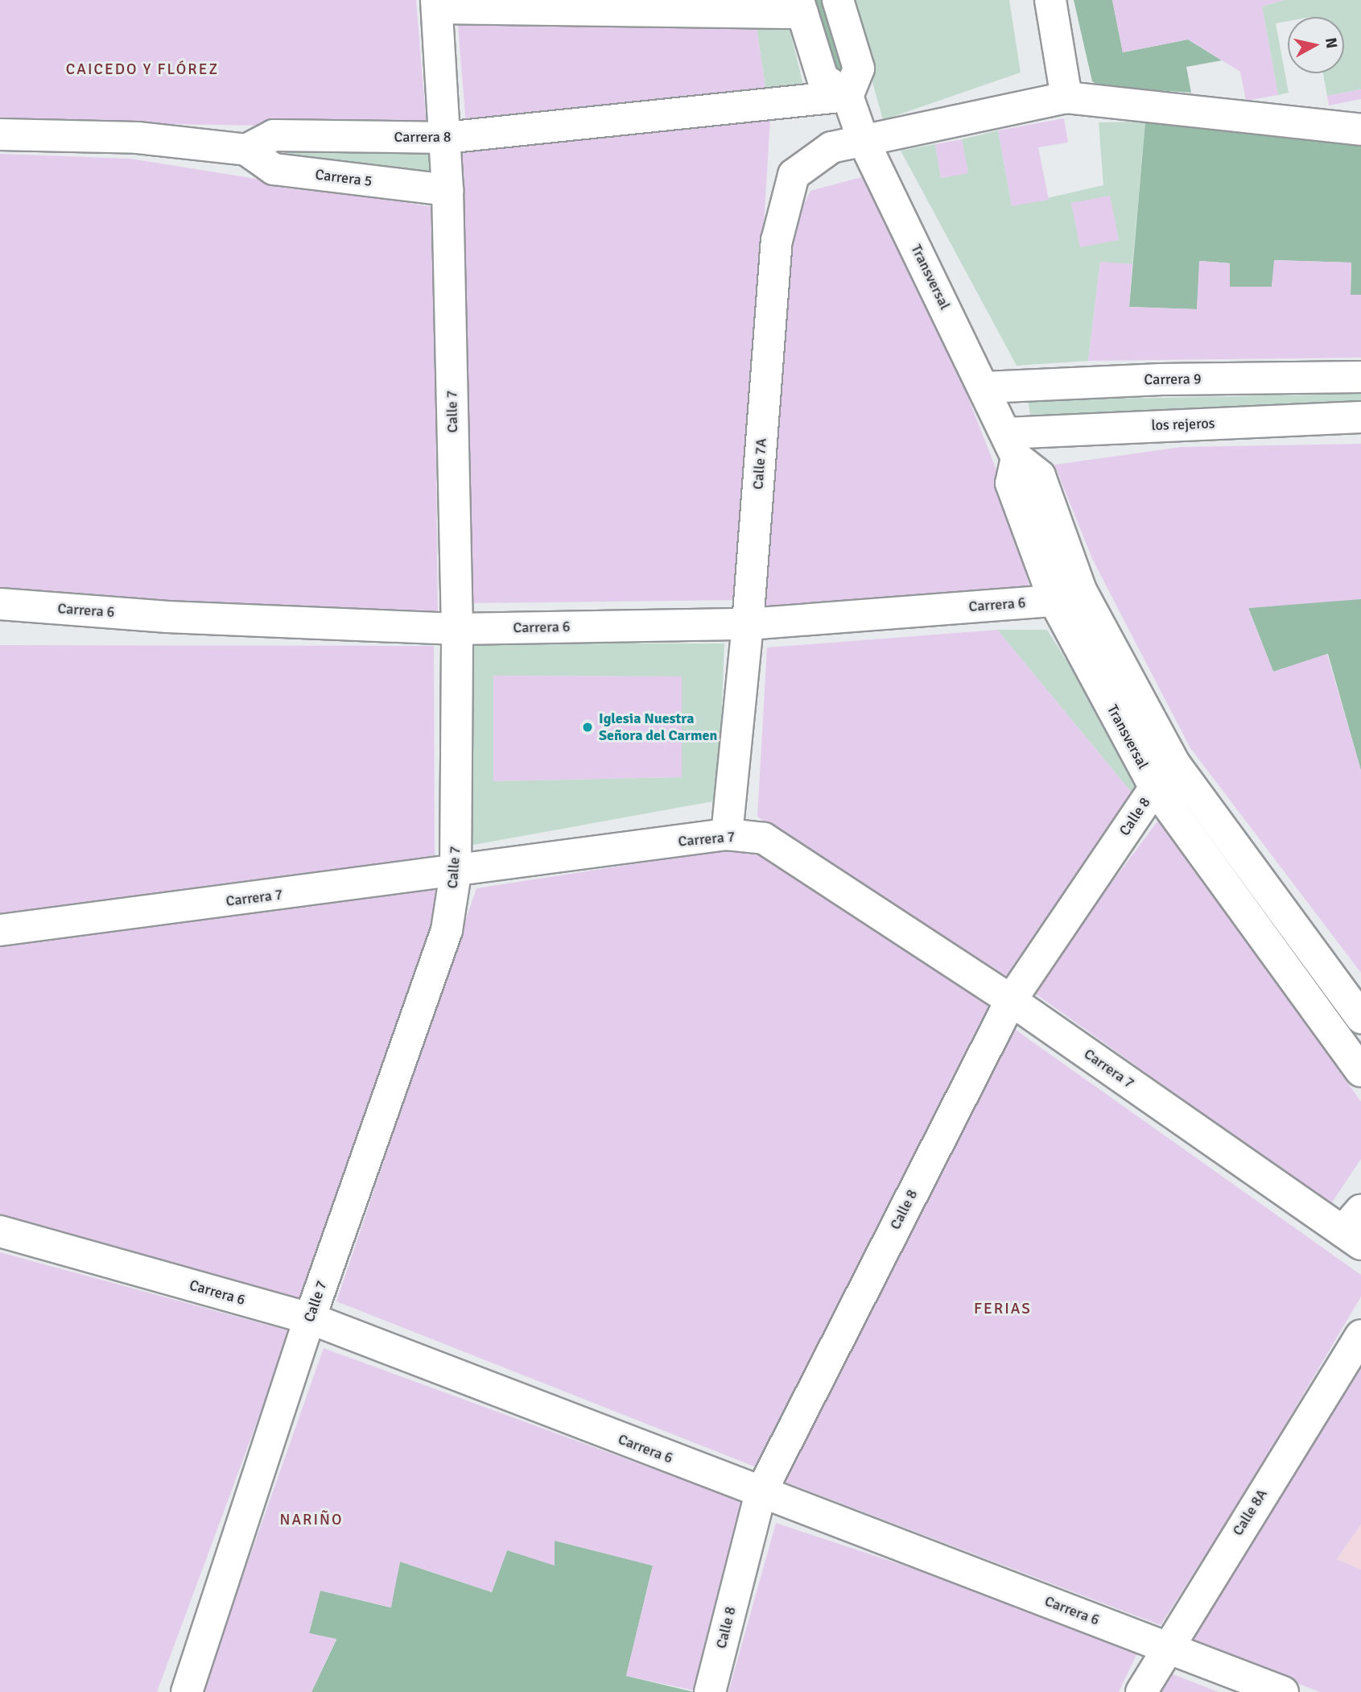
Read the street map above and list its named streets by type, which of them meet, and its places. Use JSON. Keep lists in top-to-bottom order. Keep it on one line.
{"streets":{"street":["Carrera 8","Carrera 5","Transversal","Carrera 9","Calle 7","los rejeros","Calle 7A","Carrera 6","Calle 8","Carrera 7","Calle 8A"]},"crossings":[["Carrera 8","Carrera 5"],["Carrera 8","Transversal"],["Carrera 8","Calle 7"],["Carrera 5","Calle 7"],["Transversal","Carrera 9"],["Transversal","los rejeros"],["Transversal","Calle 7A"],["Transversal","Carrera 6"],["Transversal","Calle 8"],["Calle 7","Carrera 6"],["Calle 7","Carrera 7"],["Calle 7A","Carrera 6"],["Calle 7A","Carrera 7"],["Carrera 6","Calle 8"],["Carrera 6","Calle 8A"],["Calle 8","Carrera 7"]],"districts":["CAICEDO Y FLÓREZ","FERIAS","NARIÑO"],"places":["Iglesia Nuestra Señora del Carmen"],"north":"right"}
